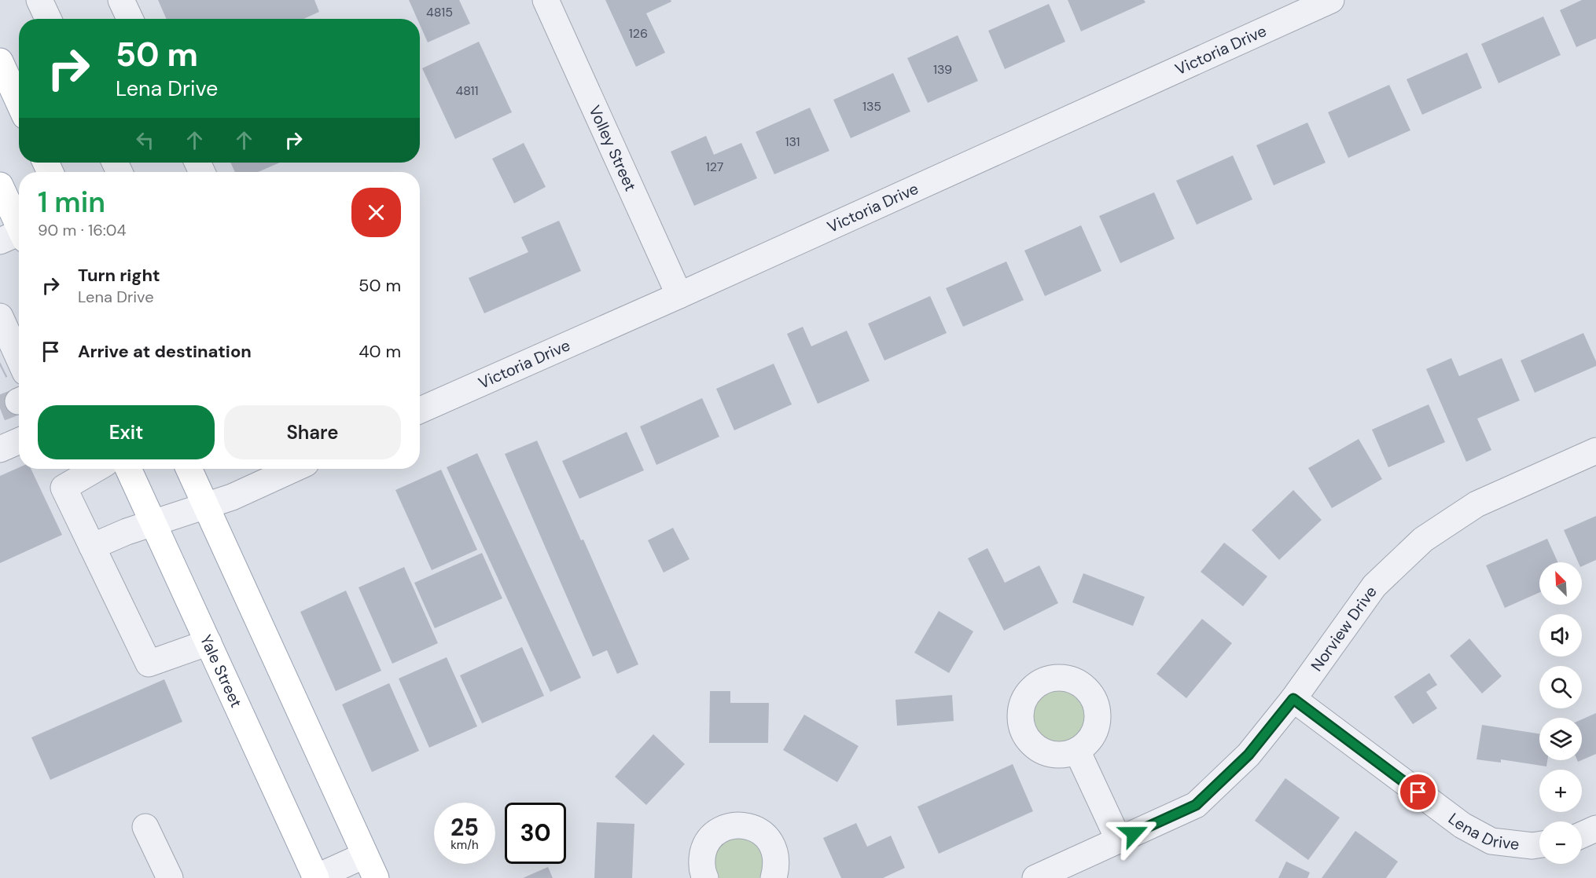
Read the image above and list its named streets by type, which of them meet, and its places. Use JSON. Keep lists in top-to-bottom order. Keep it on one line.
{"streets":{"main road":["Yale Street"],"street":["Victoria Drive","Volley Street","Norview Drive","Lena Drive"]},"crossings":[["Victoria Drive","Volley Street"],["Norview Drive","Lena Drive"]],"house_numbers":["4815","126","139","4811","135","131","127"],"north":"top left","page":{"turn":["50 m","Lena Drive"],"heading":["1 min","90 m · 16:04"],"list":[{"name":"Turn right","note":"Lena Drive","value":"50 m"},{"name":"Arrive at destination","value":"40 m"}],"buttons":["Exit","Share"],"map_buttons":["+","−"],"speed":"25 km/h","limit":"30"}}
